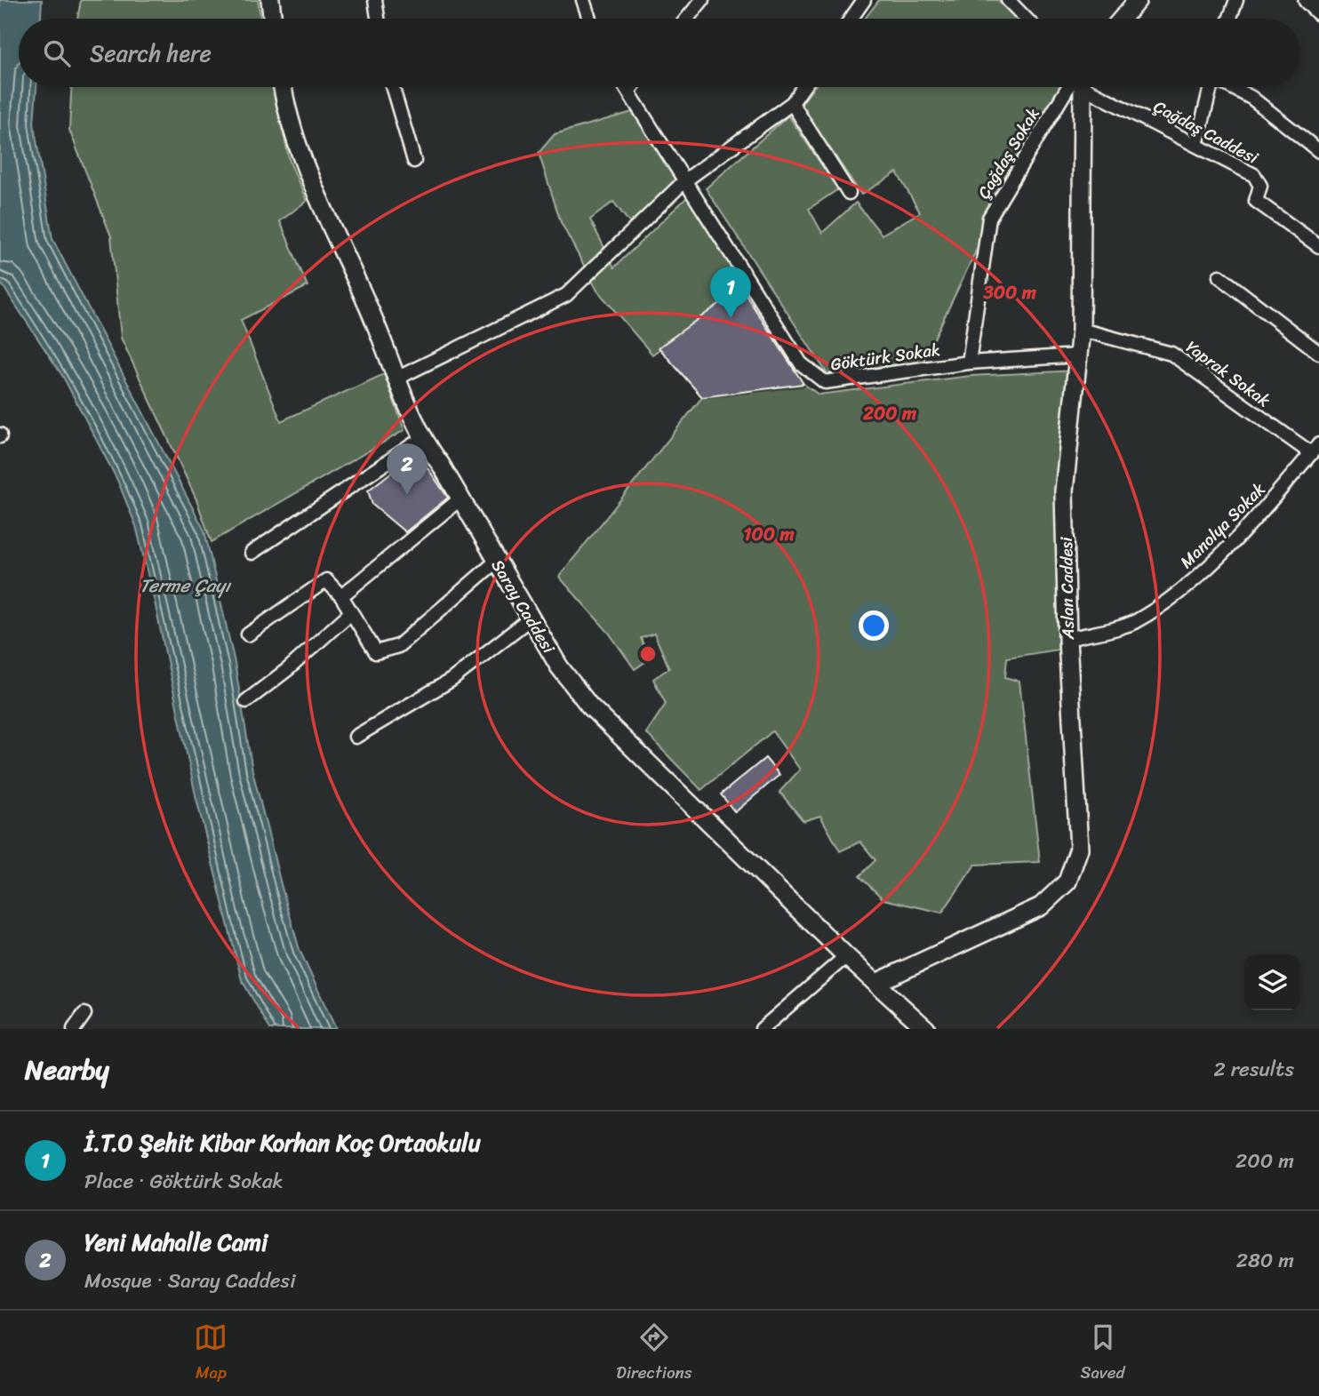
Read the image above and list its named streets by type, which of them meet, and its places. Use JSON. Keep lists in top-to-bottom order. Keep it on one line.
{"streets":{"main road":["Aslan Caddesi","Saray Caddesi"],"street":["Çağdaş Caddesi","Çağdaş Sokak","Göktürk Sokak","Yaprak Sokak","Manolya Sokak"]},"crossings":[["Çağdaş Sokak","Göktürk Sokak"],["Göktürk Sokak","Aslan Caddesi"],["Yaprak Sokak","Manolya Sokak"],["Yaprak Sokak","Aslan Caddesi"],["Manolya Sokak","Aslan Caddesi"],["Aslan Caddesi","Saray Caddesi"]],"water":["Terme Çayı"],"page":{"search":"Search here","pins":["1","2"],"heading":["Nearby","2 results"],"list":[{"mark":"1","name":"İ.T.O Şehit Kibar Korhan Koç Ortaokulu","note":"Place · Göktürk Sokak","value":"200 m"},{"mark":"2","name":"Yeni Mahalle Cami","note":"Mosque · Saray Caddesi","value":"280 m"}],"nav":["Map","Directions","Saved"]},"rings":["300 m","200 m","100 m"]}
